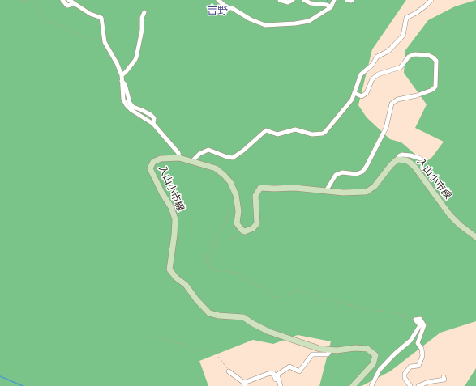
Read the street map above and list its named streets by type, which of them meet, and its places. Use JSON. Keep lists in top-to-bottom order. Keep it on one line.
{"streets":{"main road":["入山小市線"]},"districts":["吉野"]}
